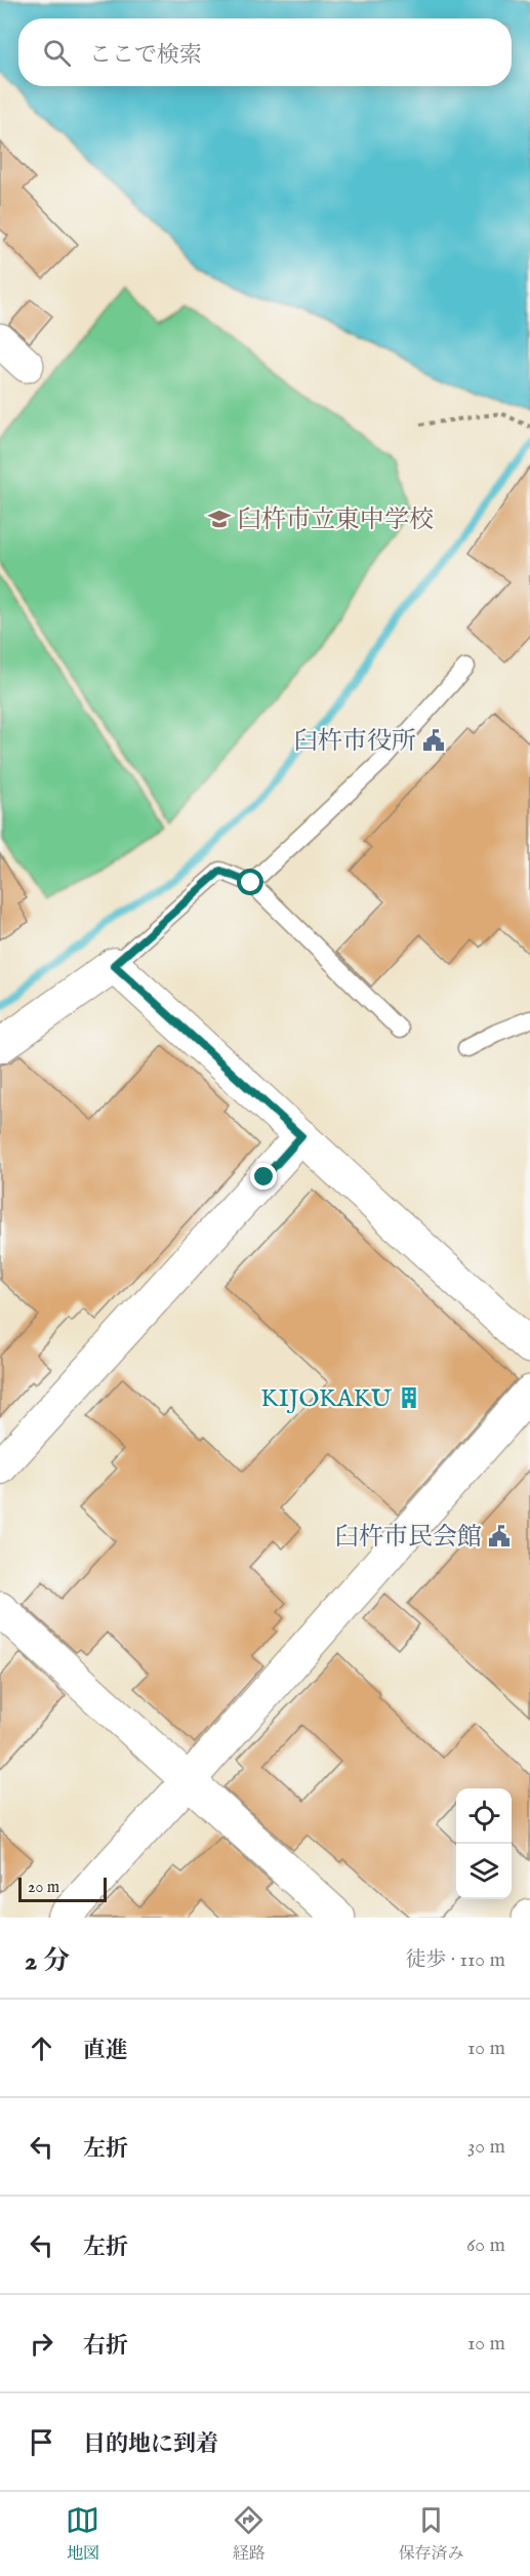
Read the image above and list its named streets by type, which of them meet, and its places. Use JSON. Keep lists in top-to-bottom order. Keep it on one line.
{"places":{"school or university":["臼杵市立東中学校"],"public building":["臼杵市役所","臼杵市民会館"],"building":["KIJOKAKU"]},"scale_bar":"20 m","page":{"search":"ここで検索","scale":"20 m","heading":["2 分","徒歩 · 110 m"],"list":[["直進","10 m"],["左折","30 m"],["左折","60 m"],["右折","10 m"],"目的地に到着"],"nav":["地図","経路","保存済み"]}}
